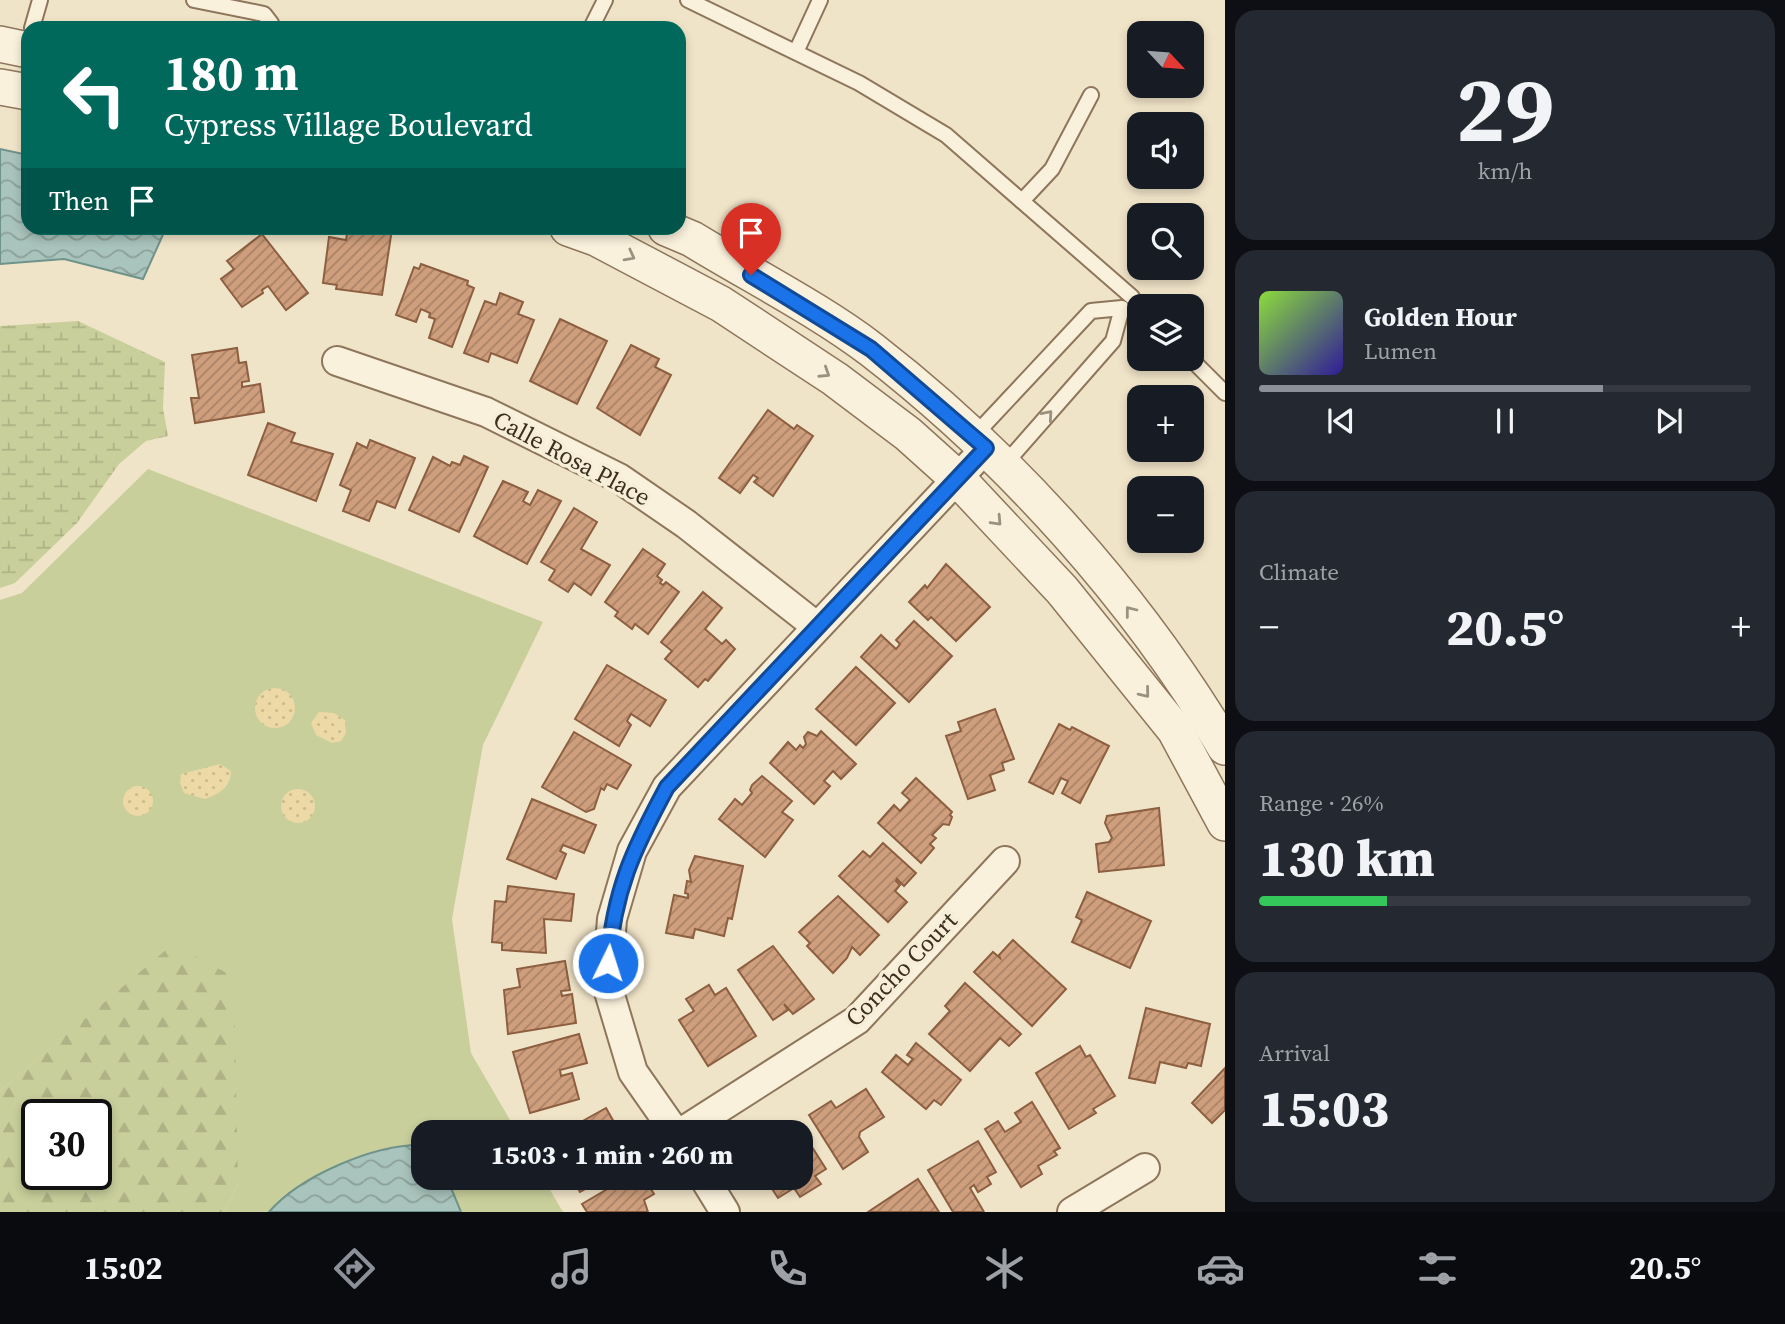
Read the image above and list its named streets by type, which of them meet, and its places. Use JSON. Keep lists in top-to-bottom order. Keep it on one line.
{"streets":{"street":["Calle Rosa Place","Concho Court"]},"north":"bottom right","page":{"tile":[["29","km/h"],"Climate",["Range · 26%","130 km"],["Arrival","15:03"]],"map_buttons":["+","−"],"turn":["180 m","Cypress Village Boulevard"],"then":"Then","song":["Golden Hour","Lumen"],"heat":["−","20.5°","+"],"limit":"30","trip":"15:03 · 1 min · 260 m","tabs":["15:02","20.5°"]}}
